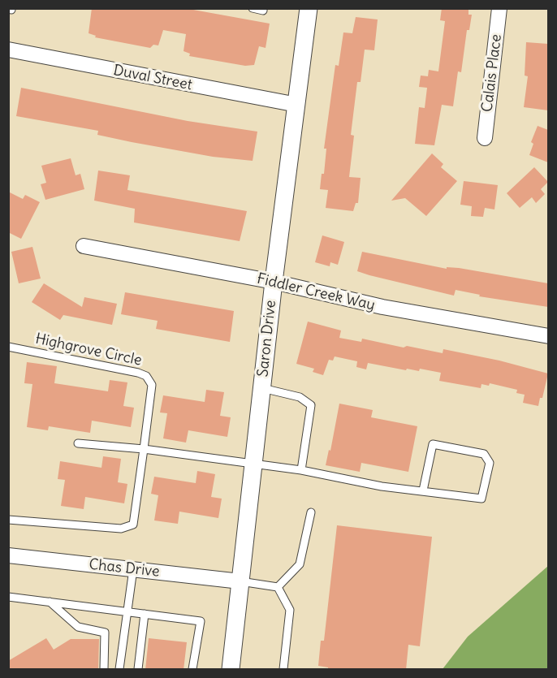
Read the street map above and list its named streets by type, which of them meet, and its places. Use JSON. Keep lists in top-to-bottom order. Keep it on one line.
{"streets":{"street":["Calais Place","Duval Street","Fiddler Creek Way","Saron Drive","Chas Drive"],"lane":["Highgrove Circle"]},"crossings":[["Duval Street","Saron Drive"],["Fiddler Creek Way","Saron Drive"],["Saron Drive","Chas Drive"]]}
